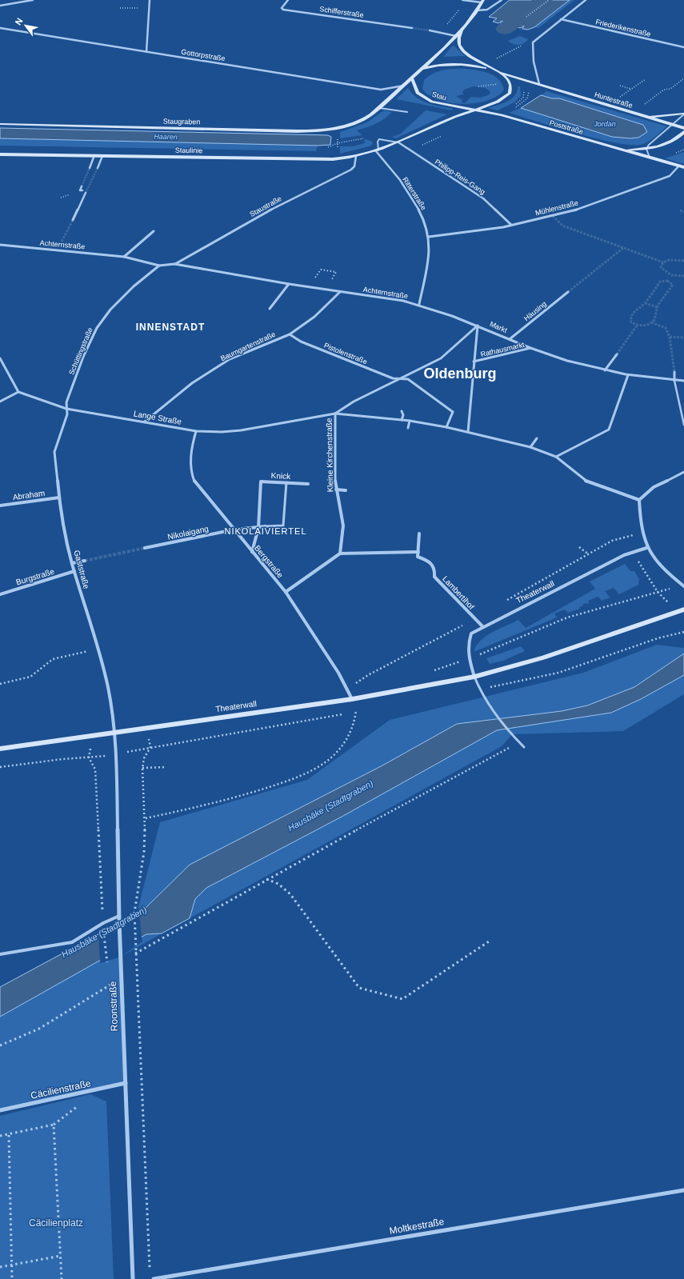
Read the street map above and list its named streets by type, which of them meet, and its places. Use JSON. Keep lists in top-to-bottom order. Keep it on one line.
{"streets":{"street":["Schifferstraße","Friederikenstraße","Gottorpstraße","Stau","Huntestraße","Staugraben","Poststraße","Staulinie","Philipp-Reis-Gang","Ritterstraße","Staustraße","Mühlenstraße","Achternstraße","Häusing","Markt","Baumgartenstraße","Rathausmarkt","Schüttingstraße","Pistolenstraße","Lange Straße","Kleine Kirchenstraße","Knick","Abraham","Nikolaigang","Bergstraße","Gaststraße","Burgstraße","Theaterwall","Lambertihof","Roonstraße","Cäcilienstraße","Moltkestraße"]},"crossings":[["Stau","Poststraße"],["Poststraße","Mühlenstraße"],["Staulinie","Ritterstraße"],["Staulinie","Staustraße"],["Philipp-Reis-Gang","Mühlenstraße"],["Ritterstraße","Mühlenstraße"],["Ritterstraße","Achternstraße"],["Staustraße","Achternstraße"],["Achternstraße","Markt"],["Achternstraße","Baumgartenstraße"],["Achternstraße","Rathausmarkt"],["Achternstraße","Schüttingstraße"],["Häusing","Markt"],["Markt","Rathausmarkt"],["Markt","Pistolenstraße"],["Markt","Lange Straße"],["Markt","Kleine Kirchenstraße"],["Baumgartenstraße","Pistolenstraße"],["Baumgartenstraße","Lange Straße"],["Schüttingstraße","Lange Straße"],["Schüttingstraße","Gaststraße"],["Lange Straße","Kleine Kirchenstraße"],["Lange Straße","Bergstraße"],["Lange Straße","Gaststraße"],["Knick","Bergstraße"],["Abraham","Gaststraße"],["Nikolaigang","Bergstraße"],["Bergstraße","Theaterwall"],["Gaststraße","Burgstraße"],["Gaststraße","Theaterwall"],["Gaststraße","Roonstraße"],["Theaterwall","Lambertihof"],["Theaterwall","Roonstraße"],["Roonstraße","Cäcilienstraße"]],"districts":["INNENSTADT","Oldenburg","NIKOLAIVIERTEL"],"water":["Jordan","Haaren","Hausbäke (Stadtgraben)"],"parks":["Cäcilienplatz"],"north":"top left"}
